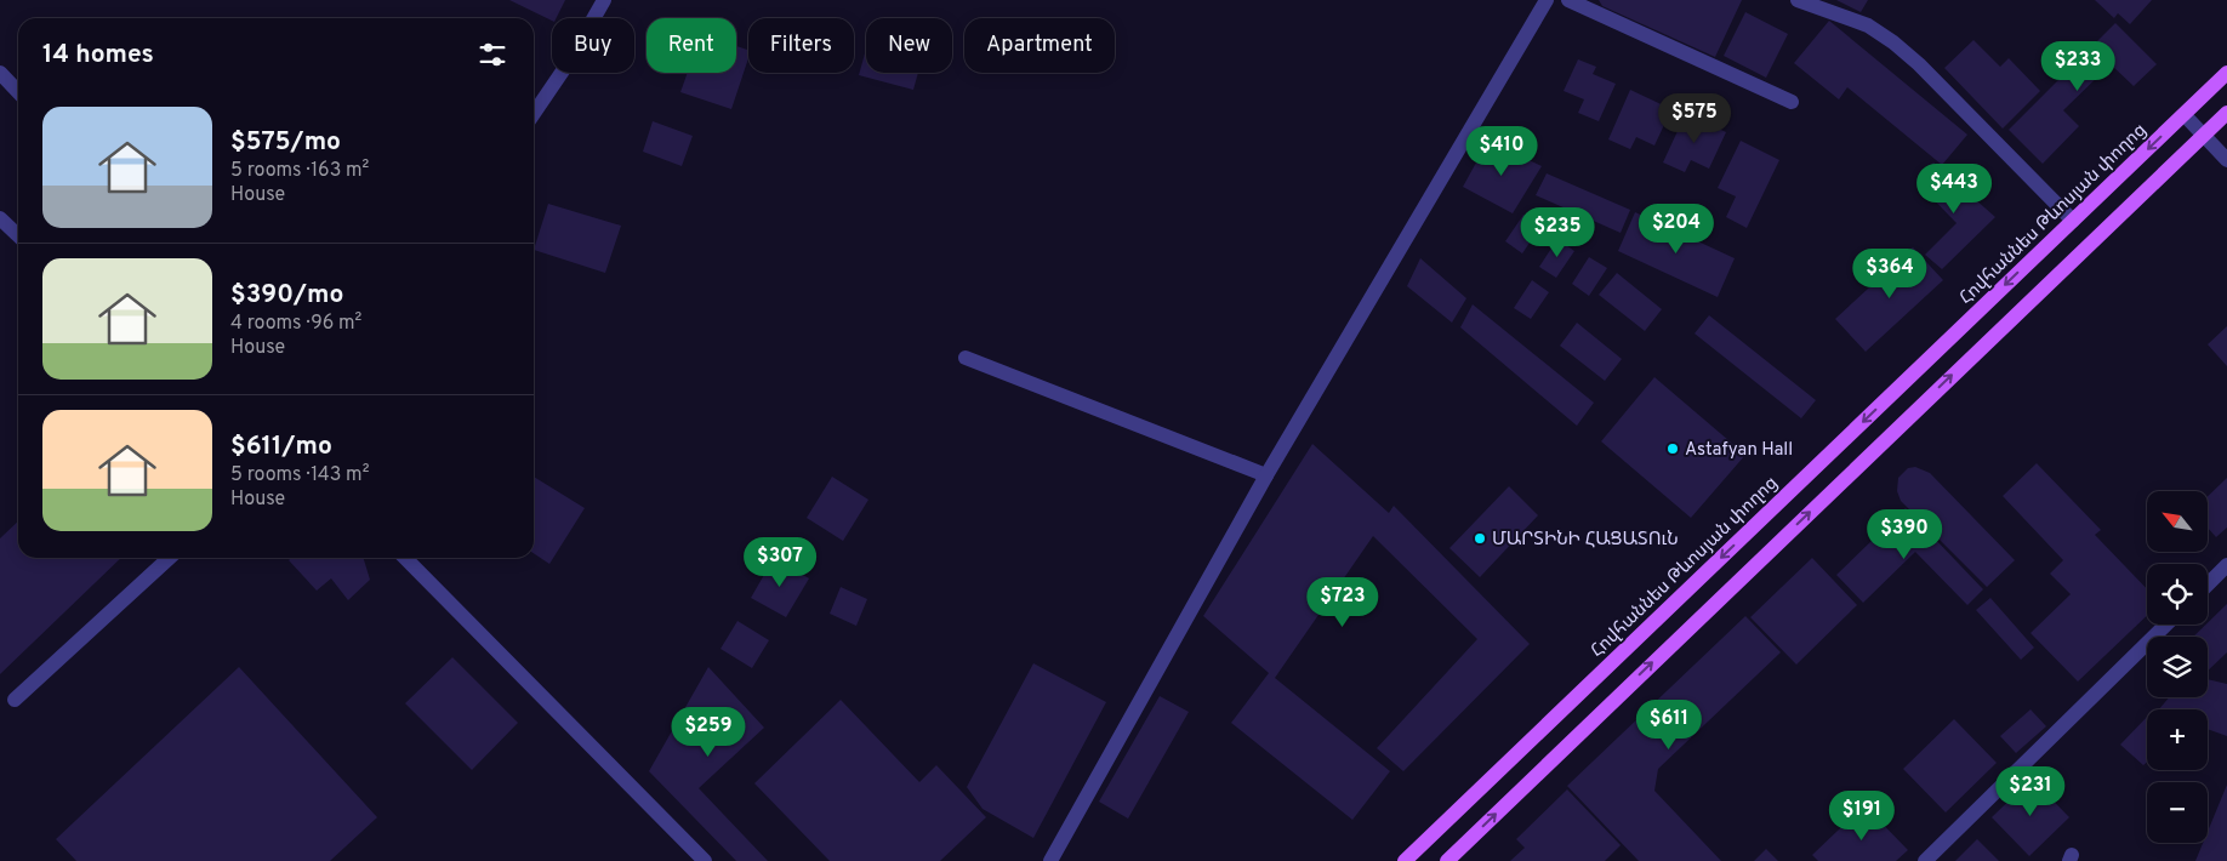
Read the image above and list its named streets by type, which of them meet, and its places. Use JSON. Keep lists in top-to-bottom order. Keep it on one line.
{"streets":{"main road":["Հովհաննես Թևոսյան փողոց"]},"places":["Astafyan Hall","ՄԱՐՏԻՆԻ ՀԱՑԱՏՈւՆ"],"north":"top left","page":{"chip":["Buy","Rent","Filters","New","Apartment"],"heading":"14 homes","price":["$233","$575","$410","$443","$204","$235","$364","$390","$307","$723","$611","$259","$231","$191"],"list":[{"name":"$575/mo","note":"5 rooms · 163 m² · House"},{"name":"$390/mo","note":"4 rooms · 96 m² · House"},{"name":"$611/mo","note":"5 rooms · 143 m² · House"}],"map_buttons":["+","−"]}}
